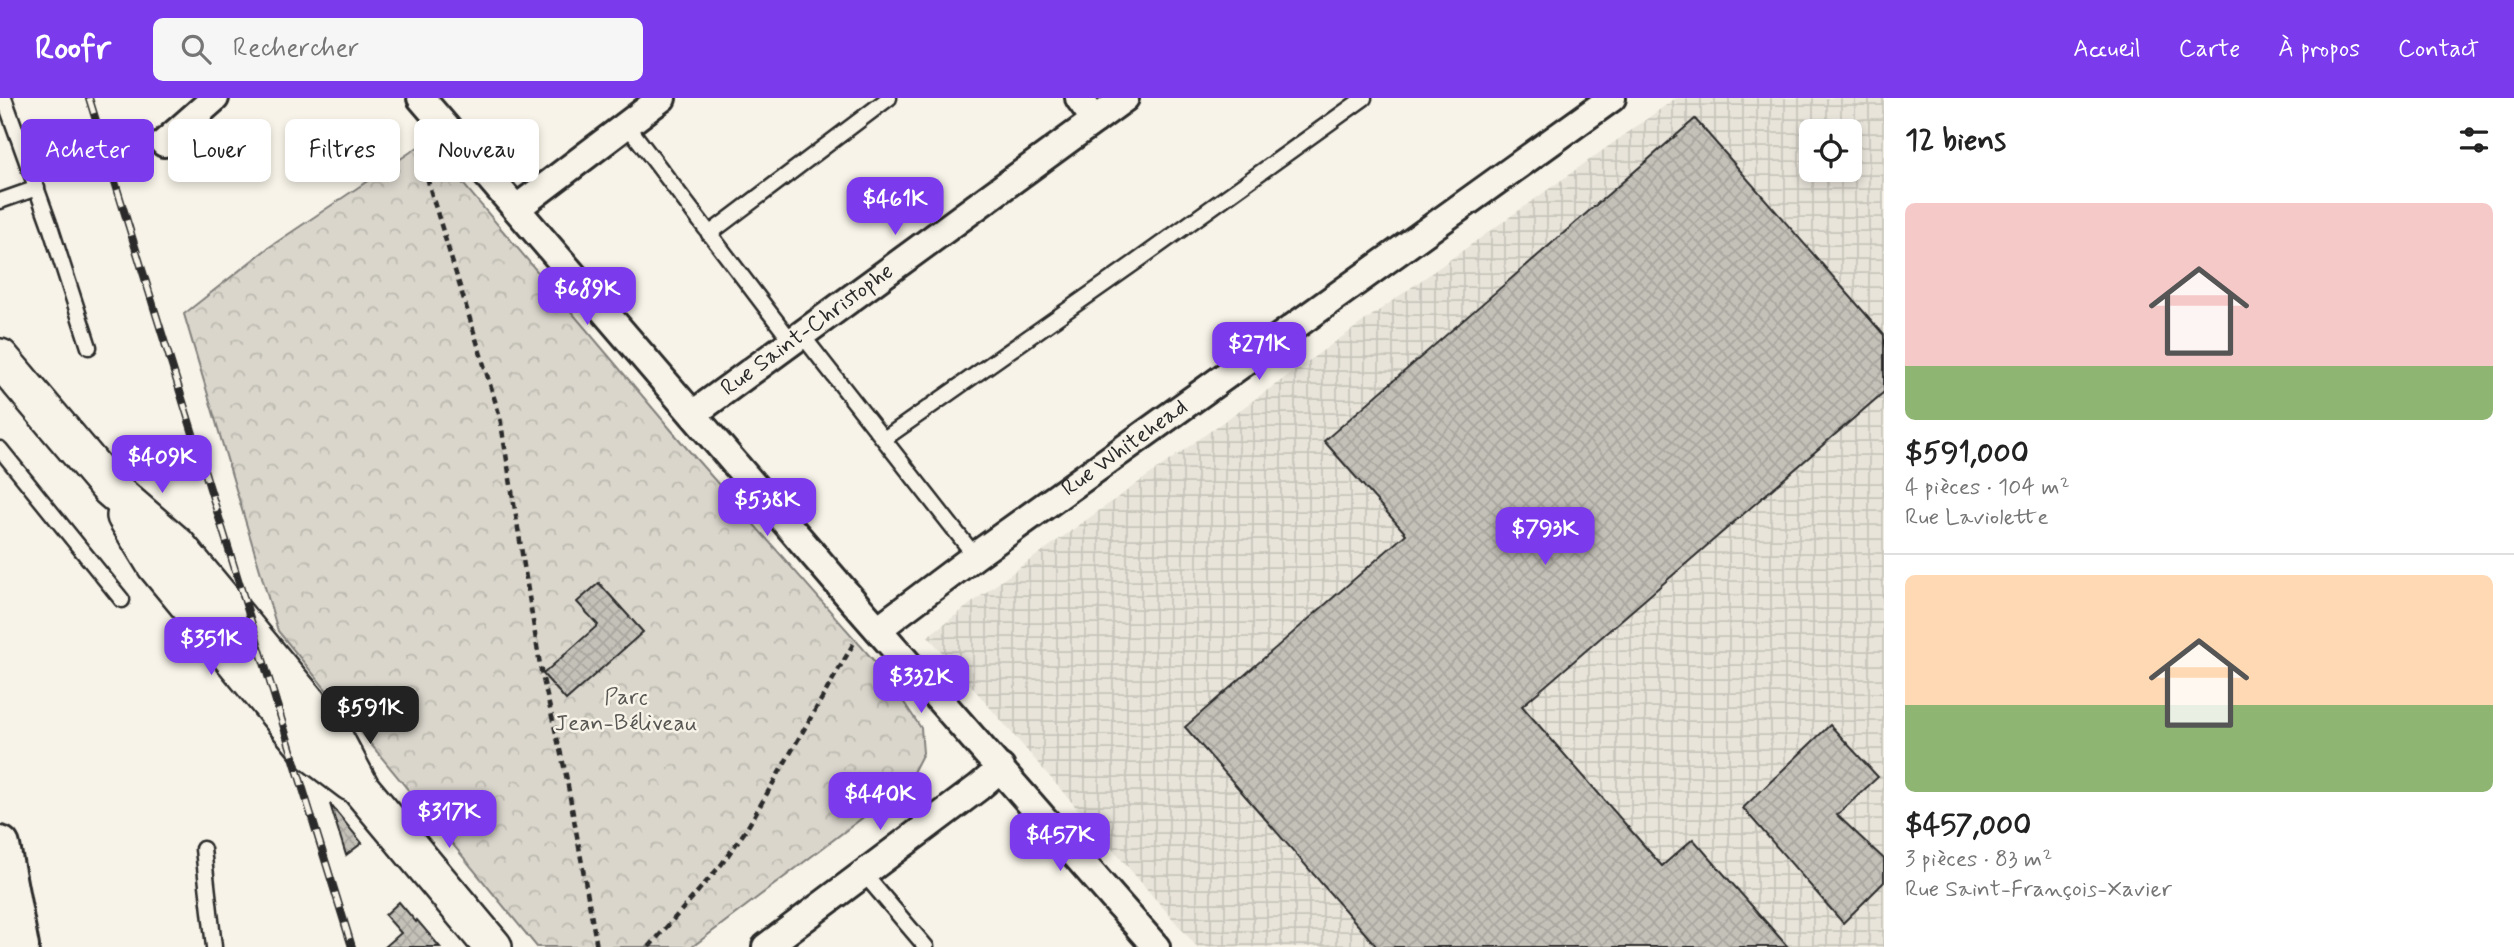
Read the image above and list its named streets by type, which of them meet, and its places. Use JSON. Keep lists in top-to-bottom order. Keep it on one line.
{"streets":{"street":["Rue Saint-Christophe","Rue Whitehead"]},"parks":["Parc Jean-Béliveau"],"page":{"header":"Roofr","search":"Rechercher","nav":["Accueil","Carte","À propos","Contact"],"heading":"12 biens","chip":["Acheter","Louer","Filtres","Nouveau"],"price":["$461K","$689K","$271K","$409K","$538K","$793K","$351K","$332K","$591K","$440K","$317K","$457K"],"list":[{"name":"$591,000","note":"4 pièces · 104 m² · Rue Laviolette"},{"name":"$457,000","note":"3 pièces · 83 m² · Rue Saint-François-Xavier"}]}}
